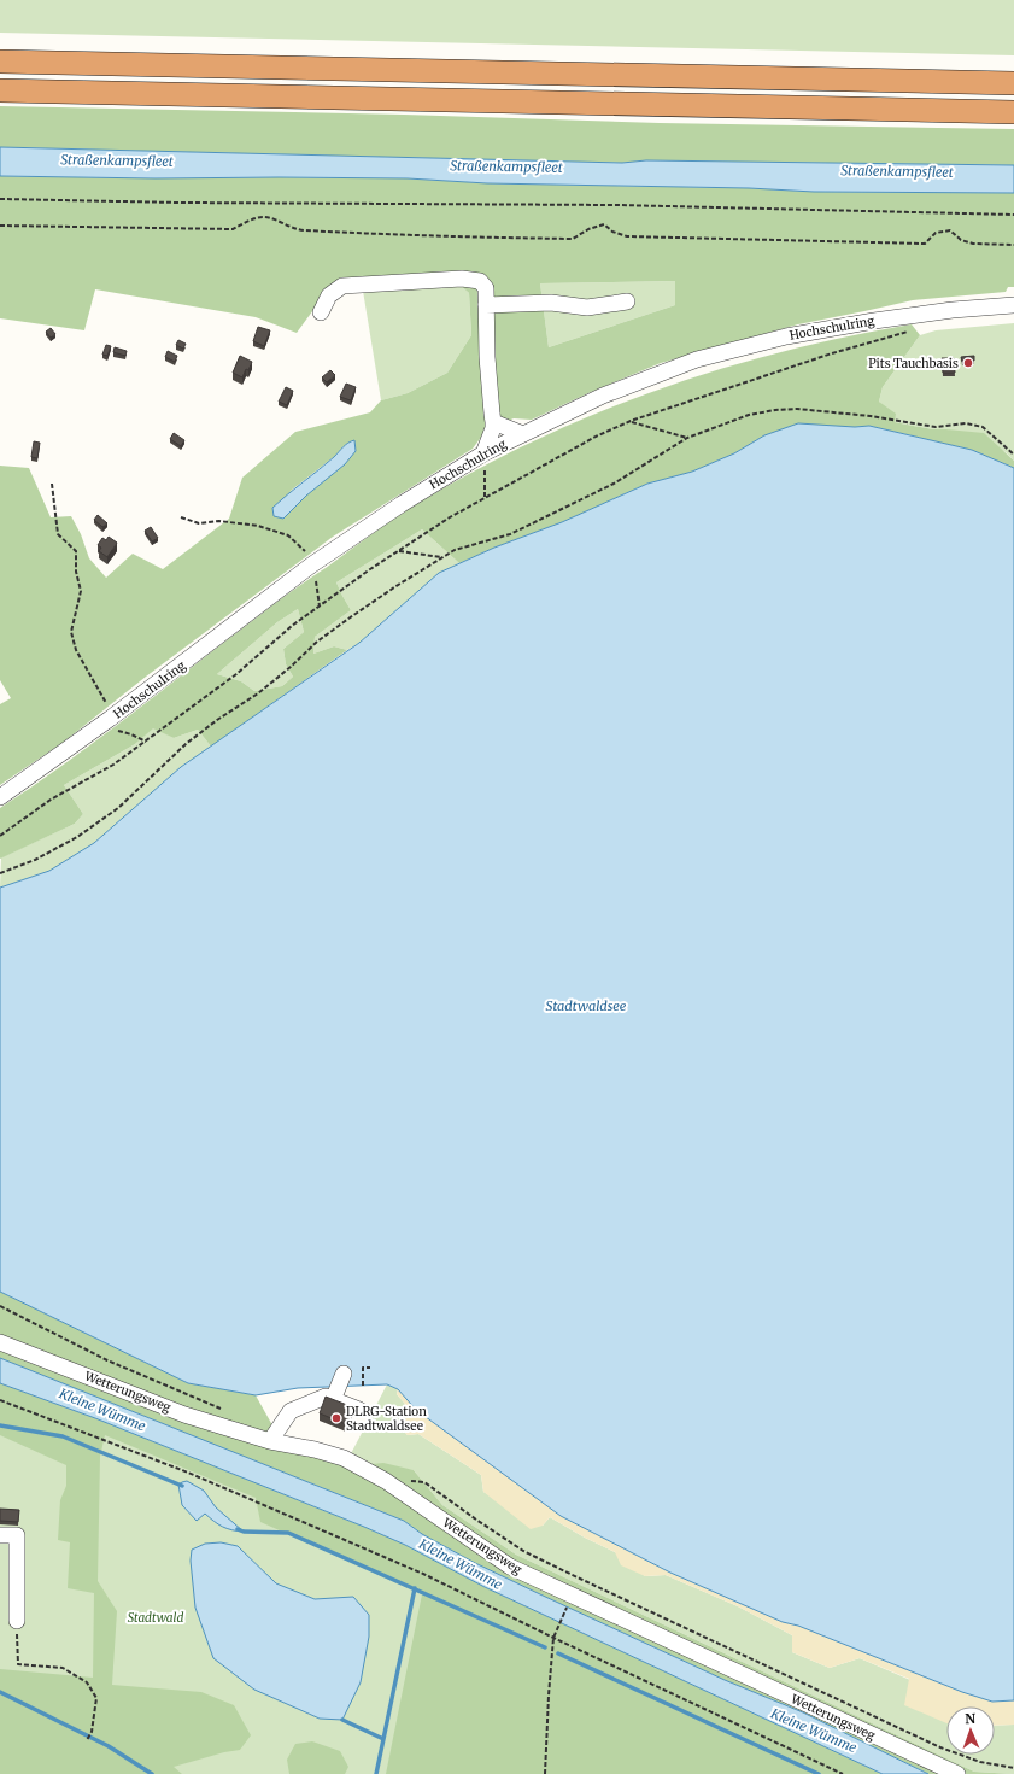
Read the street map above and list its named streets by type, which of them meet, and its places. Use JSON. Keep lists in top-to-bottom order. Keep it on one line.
{"streets":{"street":["Hochschulring","Wetterungsweg"]},"water":["Straßenkampsfleet","Stadtwaldsee","Kleine Wümme"],"parks":["Stadtwald"],"places":["Pits Tauchbasis","DLRG-Station Stadtwaldsee"],"north":"top"}
